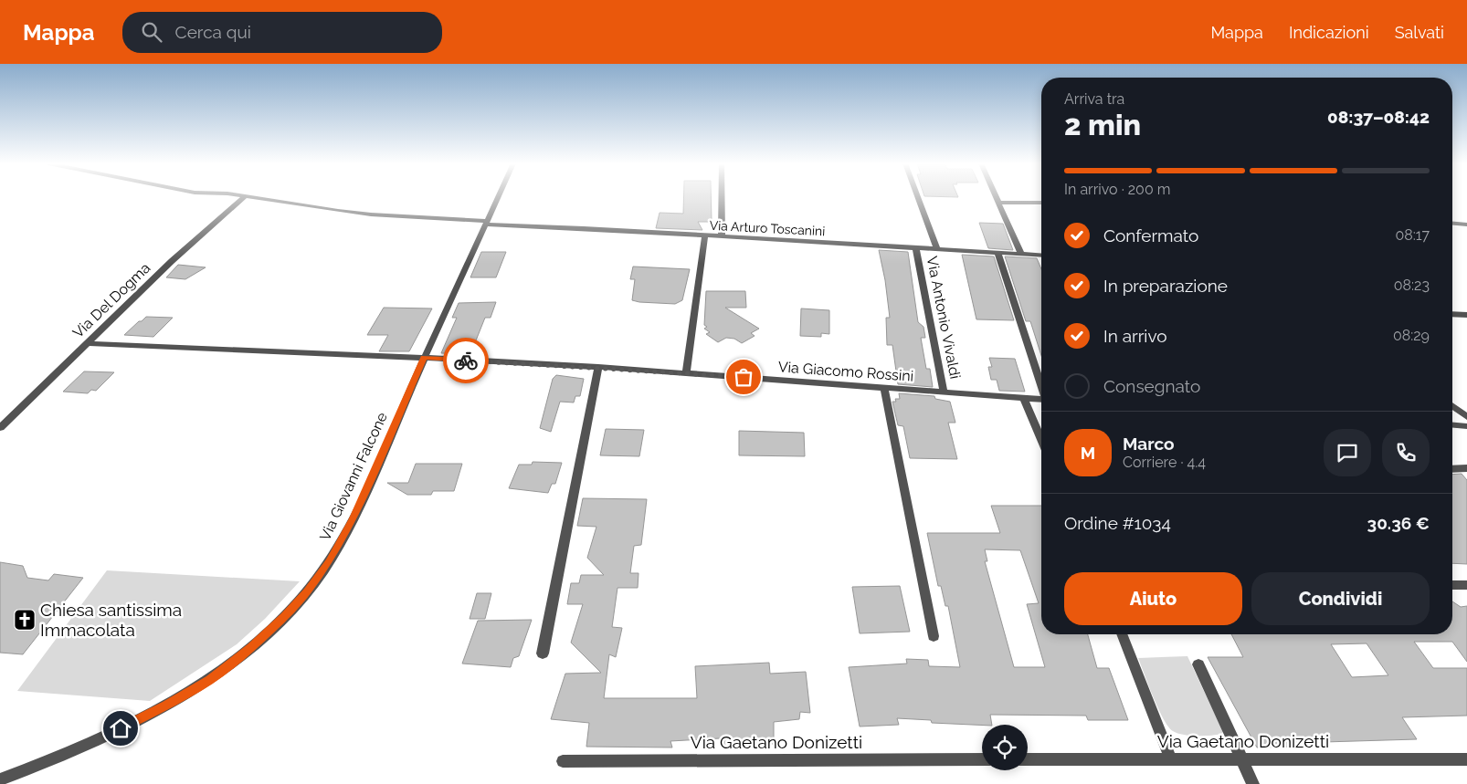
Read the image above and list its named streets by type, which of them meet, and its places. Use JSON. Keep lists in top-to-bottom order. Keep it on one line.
{"streets":{"street":["Via Arturo Toscanini","Via Del Dogma","Via Antonio Vivaldi","Via Giacomo Rossini","Via Giovanni Falcone","Via Gaetano Donizetti"]},"crossings":[["Via Arturo Toscanini","Via Antonio Vivaldi"],["Via Arturo Toscanini","Via Giovanni Falcone"],["Via Del Dogma","Via Giacomo Rossini"],["Via Antonio Vivaldi","Via Giacomo Rossini"],["Via Giacomo Rossini","Via Giovanni Falcone"]],"places":{"church":["Chiesa santissima Immacolata"]},"page":{"header":"Mappa","search":"Cerca qui","nav":["Mappa","Indicazioni","Salvati"],"heading":["2 min","Arriva tra","08:37–08:42"],"panel":["Marco","Corriere · 4.4","Ordine #1034","30.36 €"],"bar":"In arrivo · 200 m","list":[["Confermato","08:17"],["In preparazione","08:23"],["In arrivo","08:29"],"Consegnato"],"round":"M","buttons":["Aiuto","Condividi"]}}
